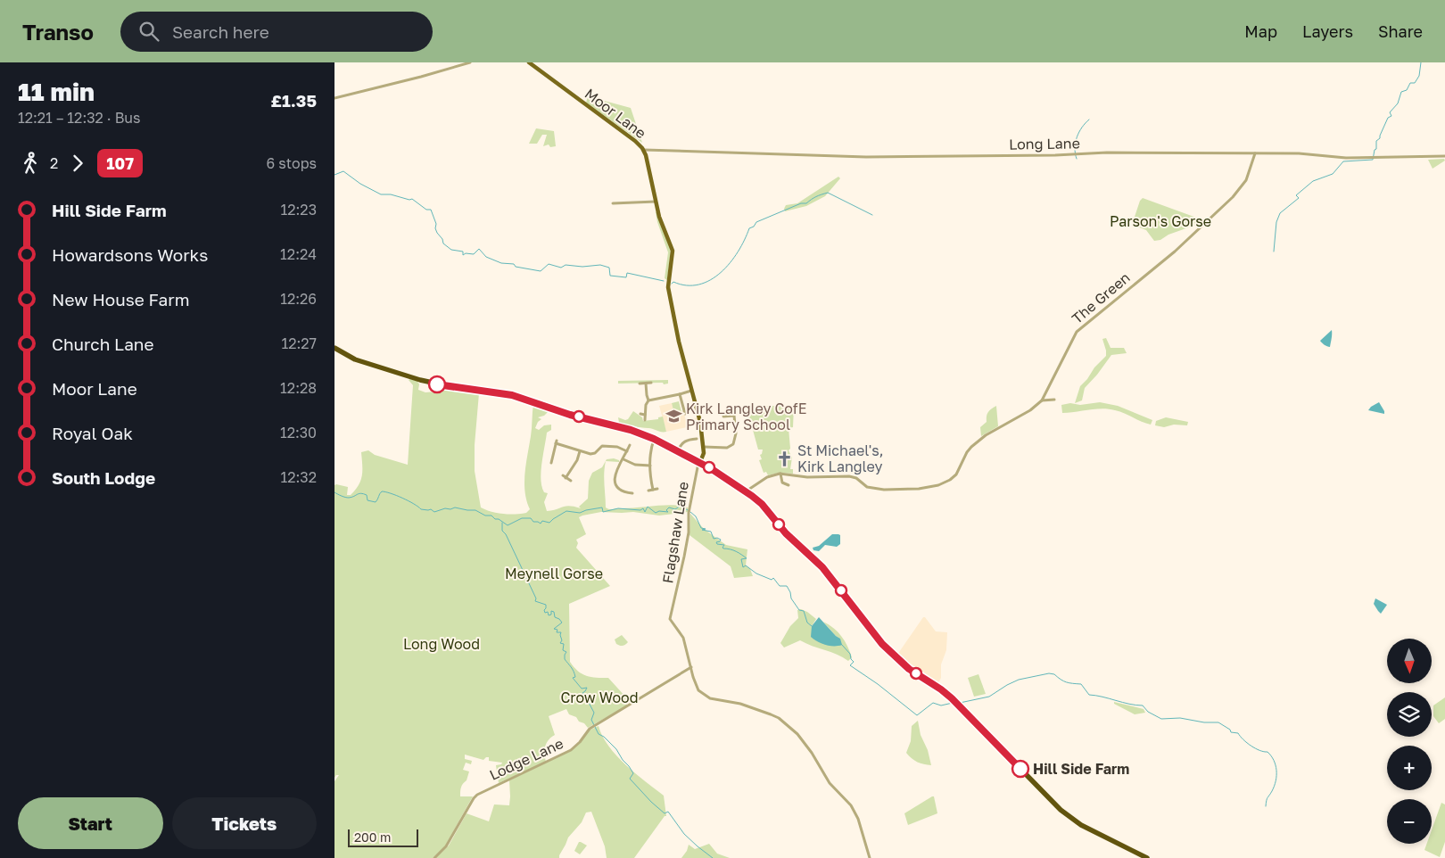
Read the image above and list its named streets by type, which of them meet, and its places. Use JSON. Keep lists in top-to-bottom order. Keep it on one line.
{"streets":{"main road":["Moor Lane"],"street":["Long Lane","The Green","Flagshaw Lane","Lodge Lane"]},"crossings":[["Moor Lane","Long Lane"],["Moor Lane","Flagshaw Lane"],["Long Lane","The Green"],["Flagshaw Lane","Lodge Lane"]],"parks":["Parson's Gorse","Meynell Gorse","Long Wood","Crow Wood"],"places":{"school or university":["Kirk Langley CofE Primary School"],"church":["St Michael's, Kirk Langley"],"other":["Hill Side Farm"]},"lines":["bus line 107"],"scale_bar":"200 m","north":"bottom","page":{"header":"Transo","search":"Search here","nav":["Map","Layers","Share"],"heading":["11 min","12:21 – 12:32 · Bus","£1.35"],"legs":["2","107","6 stops"],"list":[{"name":"Hill Side Farm","value":"12:23"},{"name":"Howardsons Works","value":"12:24"},{"name":"New House Farm","value":"12:26"},{"name":"Church Lane","value":"12:27"},{"name":"Moor Lane","value":"12:28"},{"name":"Royal Oak","value":"12:30"},{"name":"South Lodge","value":"12:32"}],"map_buttons":["+","−"],"buttons":["Start","Tickets"],"scale":"200 m"}}
